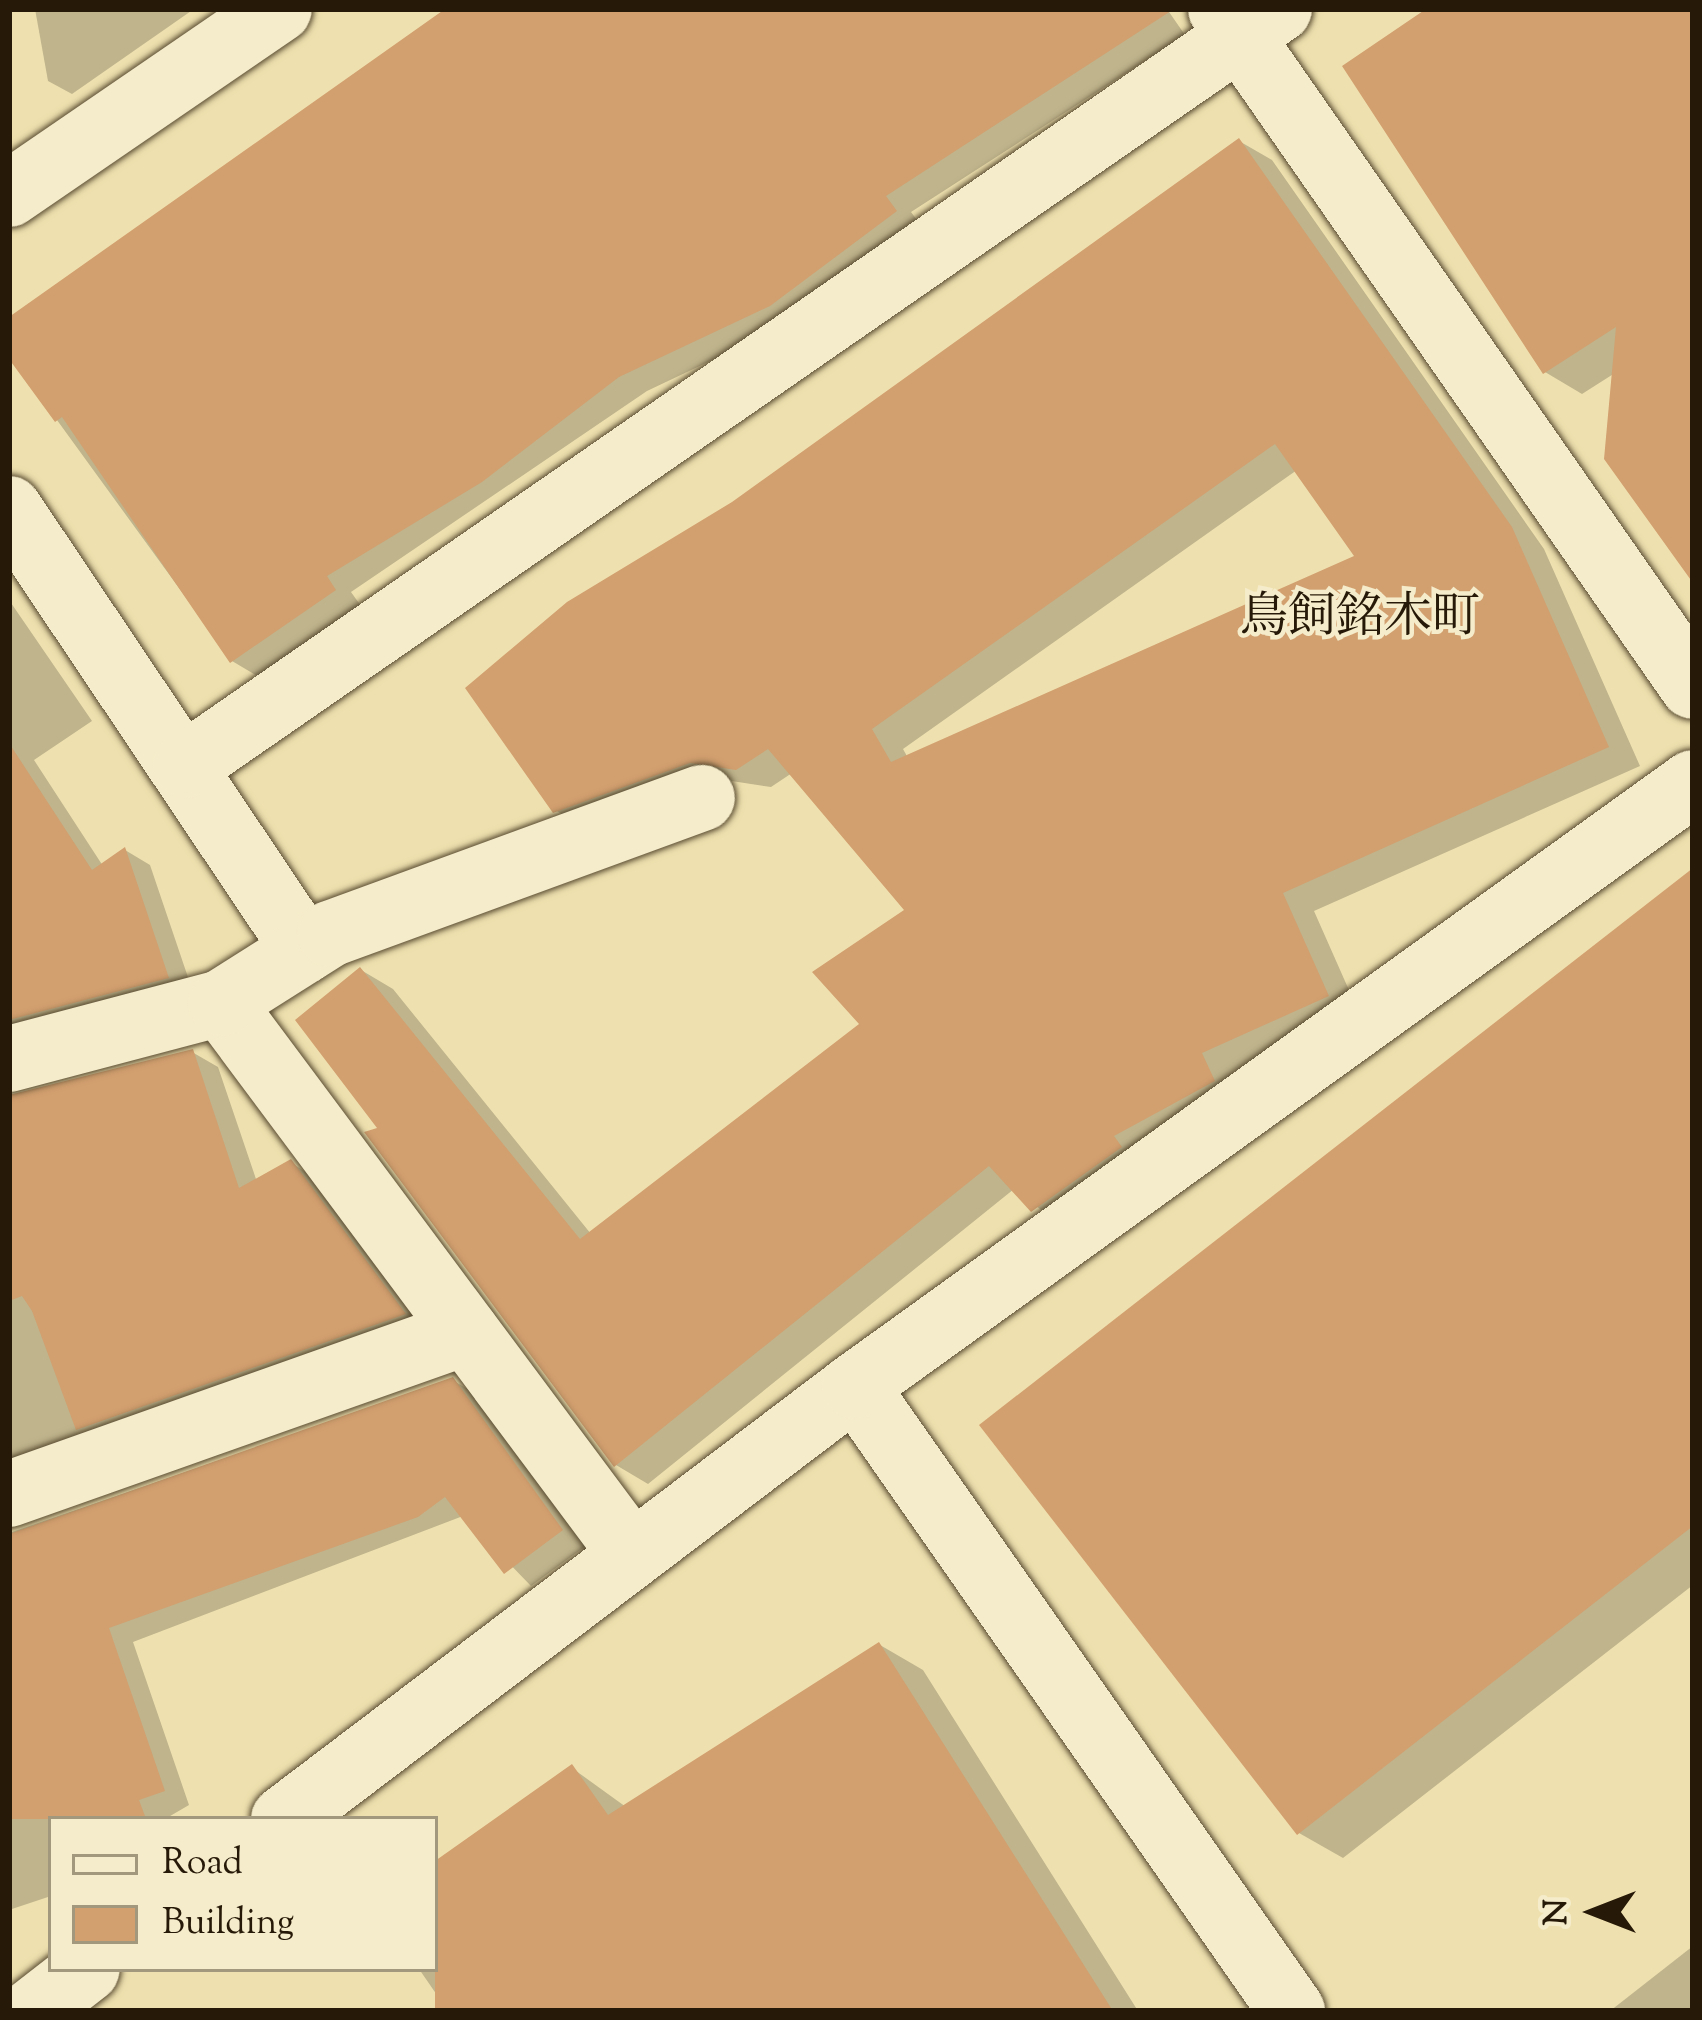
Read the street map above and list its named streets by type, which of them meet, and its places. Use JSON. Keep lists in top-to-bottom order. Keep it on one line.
{"districts":["鳥飼銘木町"],"legend":["Road","Building"],"north":"left"}
